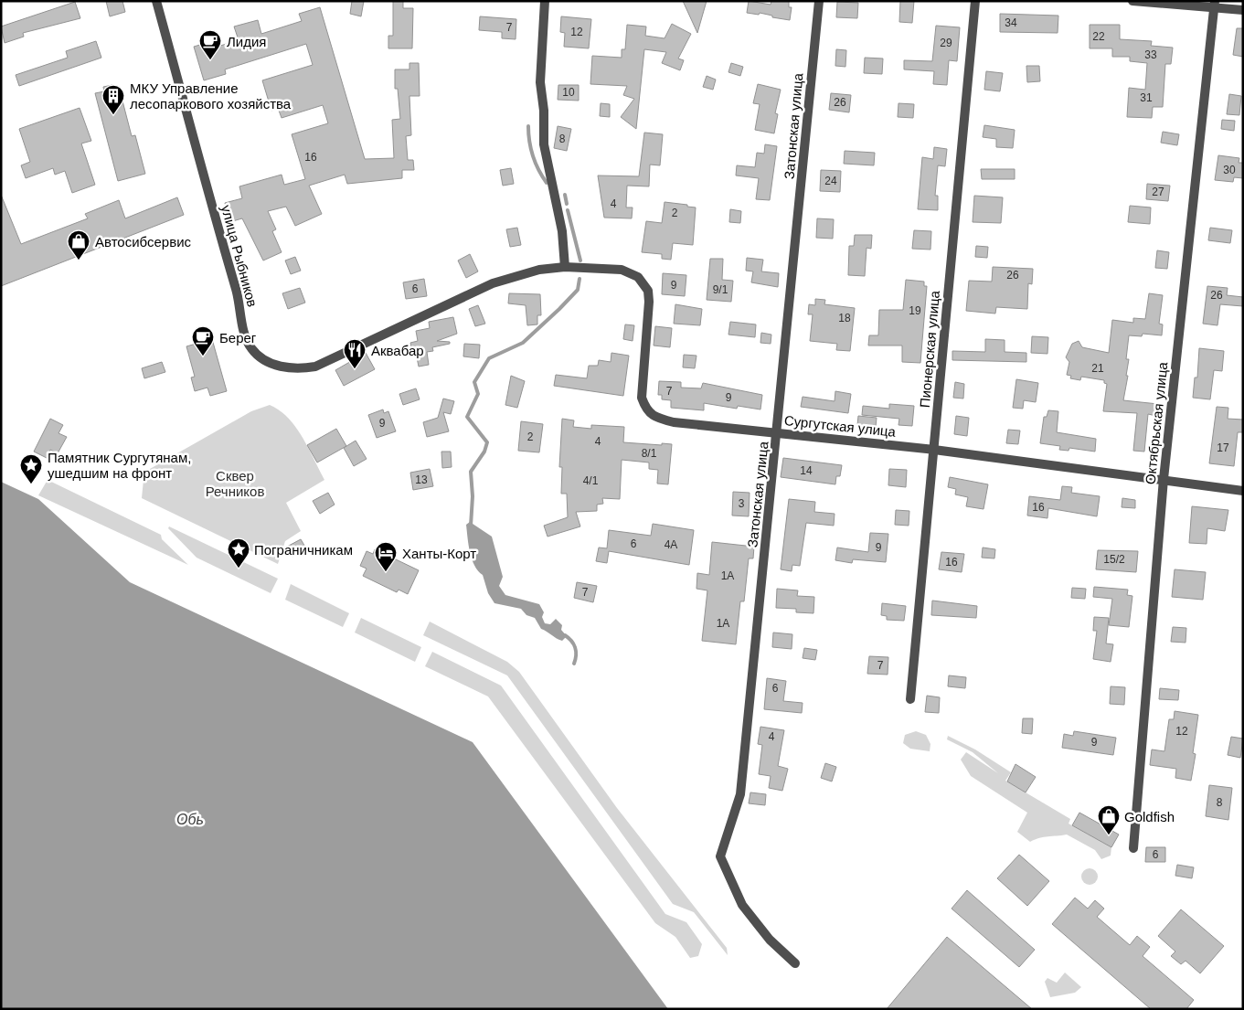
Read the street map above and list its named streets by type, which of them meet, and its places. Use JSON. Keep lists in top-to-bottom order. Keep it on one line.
{"streets":{"street":["Затонская улица","улица Рыбников","Пионерская улица","Октябрьская улица","Сургутская улица"]},"crossings":[["Затонская улица","Сургутская улица"],["улица Рыбников","Сургутская улица"],["Пионерская улица","Сургутская улица"],["Октябрьская улица","Сургутская улица"]],"water":["Обь"],"parks":["Сквер Речников"],"places":{"cafe":["Лидия","Берег"],"building":["МКУ Управление лесопаркового хозяйства"],"shop":["Автосибсервис","Goldfish"],"restaurant":["Аквабар"],"place":["Памятник Сургутянам, ушедшим на фронт","Пограничникам"],"hotel":["Ханты-Корт"]},"house_numbers":["34","7","12","22","29","33","10","31","26","8","16","30","24","27","4","2","26","9","6","9/1","26","19","18","21","7","9","9","2","4","17","8/1","14","13","4/1","3","16","6","4А","9","15/2","16","1А","7","1А","7","6","12","4","9","8","6"]}
